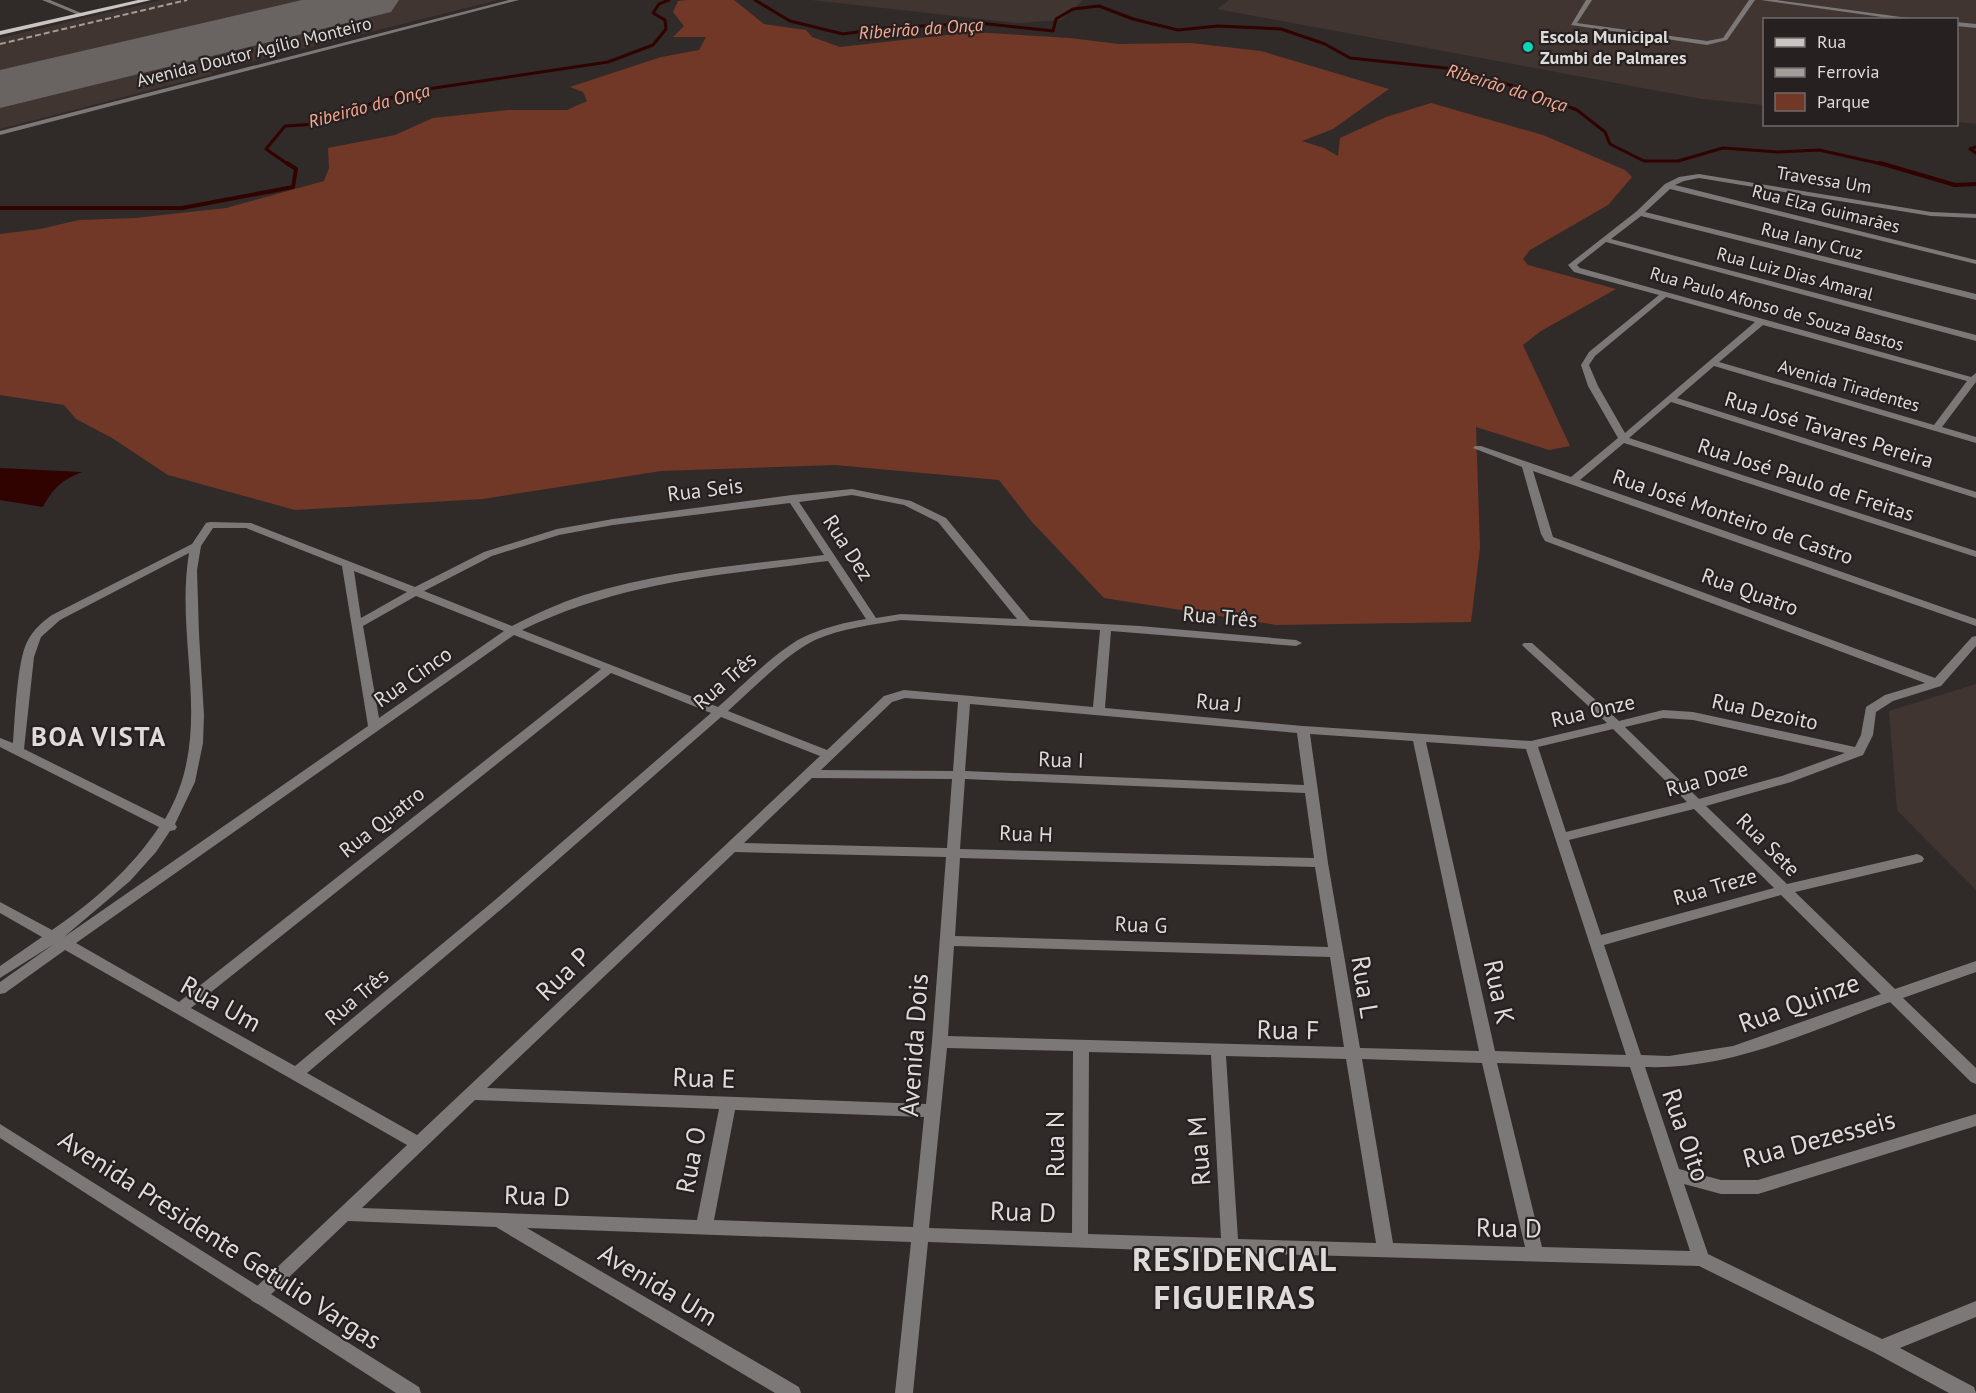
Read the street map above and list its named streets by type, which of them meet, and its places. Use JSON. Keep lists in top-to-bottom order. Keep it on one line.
{"streets":{"street":["Avenida Doutor Agílio Monteiro","Travessa Um","Rua Elza Guimarães","Rua Iany Cruz","Rua Luiz Dias Amaral","Rua Paulo Afonso de Souza Bastos","Avenida Tiradentes","Rua José Tavares Pereira","Rua José Paulo de Freitas","Rua Seis","Rua José Monteiro de Castro","Rua Dez","Rua Quatro","Rua Três","Rua Cinco","Rua J","Rua Onze","Rua Dezoito","Rua I","Rua Doze","Rua H","Rua Sete","Rua Treze","Rua G","Rua P","Rua L","Rua K","Rua Quinze","Rua Um","Rua F","Avenida Dois","Rua E","Rua Oito","Rua Dezesseis","Rua N","Rua M","Rua O","Rua D","Avenida Presidente Getulio Vargas","Avenida Um"]},"crossings":[["Travessa Um","Rua Elza Guimarães"],["Rua Luiz Dias Amaral","Rua Paulo Afonso de Souza Bastos"],["Rua Seis","Rua Dez"],["Rua Seis","Rua Três"],["Rua José Monteiro de Castro","Rua Quatro"],["Rua Dez","Rua Três"],["Rua Dez","Rua Cinco"],["Rua Quatro","Rua Um"],["Rua Três","Rua Um"],["Rua Cinco","Rua Um"],["Rua J","Rua Onze"],["Rua J","Rua P"],["Rua J","Rua L"],["Rua J","Rua K"],["Rua J","Avenida Dois"],["Rua J","Rua Oito"],["Rua Onze","Rua Dezoito"],["Rua Onze","Rua Sete"],["Rua Onze","Rua Oito"],["Rua Dezoito","Rua Doze"],["Rua I","Rua P"],["Rua I","Rua L"],["Rua I","Avenida Dois"],["Rua Doze","Rua Sete"],["Rua Doze","Rua Oito"],["Rua H","Rua P"],["Rua H","Rua L"],["Rua H","Avenida Dois"],["Rua Sete","Rua Treze"],["Rua Sete","Rua Quinze"],["Rua Treze","Rua Oito"],["Rua G","Rua L"],["Rua G","Avenida Dois"],["Rua P","Rua Um"],["Rua P","Rua E"],["Rua P","Rua D"],["Rua P","Avenida Presidente Getulio Vargas"],["Rua L","Rua F"],["Rua L","Rua D"],["Rua K","Rua F"],["Rua K","Rua D"],["Rua Quinze","Rua F"],["Rua Quinze","Rua Oito"],["Rua F","Avenida Dois"],["Rua F","Rua Oito"],["Rua F","Rua N"],["Rua F","Rua M"],["Avenida Dois","Rua E"],["Avenida Dois","Rua D"],["Rua E","Rua O"],["Rua Oito","Rua Dezesseis"],["Rua Oito","Rua D"],["Rua N","Rua D"],["Rua M","Rua D"],["Rua O","Rua D"],["Rua D","Avenida Um"]],"districts":["BOA VISTA","RESIDENCIAL FIGUEIRAS"],"water":["Ribeirão da Onça"],"places":["Escola Municipal Zumbi de Palmares"],"legend":["Rua","Ferrovia","Parque"]}
